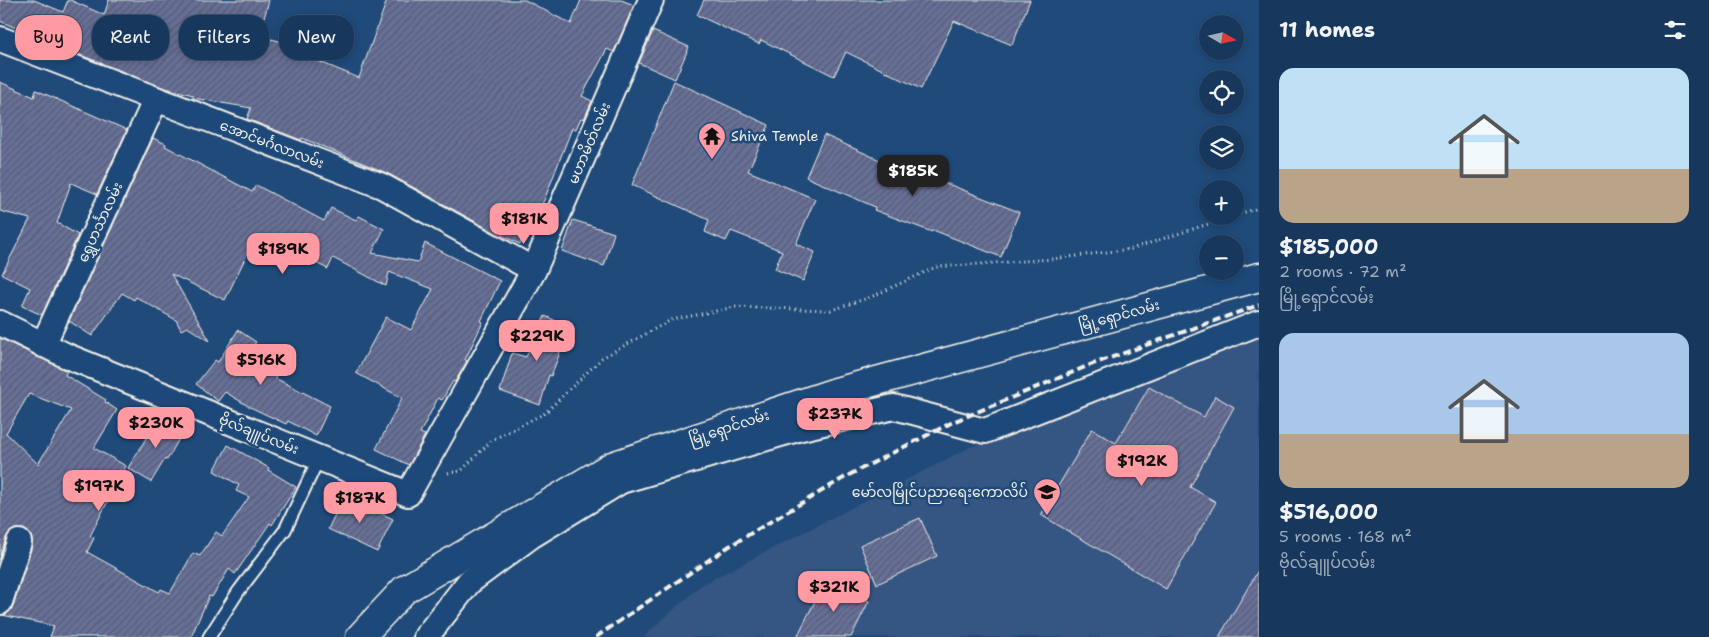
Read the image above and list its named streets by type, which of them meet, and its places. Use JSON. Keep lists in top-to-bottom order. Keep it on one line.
{"streets":{"highway":["မြို့ရှောင်လမ်း"],"street":["မဟာမိတ်လမ်း","အောင်မင်္ဂလာလမ်း","ရွှေဟင်္သာလမ်း","ဗိုလ်ချူပ်လမ်း"]},"crossings":[["မဟာမိတ်လမ်း","အောင်မင်္ဂလာလမ်း"],["မဟာမိတ်လမ်း","ဗိုလ်ချူပ်လမ်း"],["အောင်မင်္ဂလာလမ်း","ရွှေဟင်္သာလမ်း"],["ရွှေဟင်္သာလမ်း","ဗိုလ်ချူပ်လမ်း"]],"places":{"temple":["Shiva Temple"],"school or university":["မော်လမြိုင်ပညာရေးကောလိပ်"]},"north":"right","page":{"heading":"11 homes","map_buttons":["+","−"],"chip":["Buy","Rent","Filters","New"],"list":[{"name":"$185,000","note":"2 rooms · 72 m² · မြို့ရှောင်လမ်း"},{"name":"$516,000","note":"5 rooms · 168 m² · ဗိုလ်ချူပ်လမ်း"}],"price":["$185K","$181K","$189K","$229K","$516K","$237K","$230K","$192K","$197K","$187K","$321K"]}}
